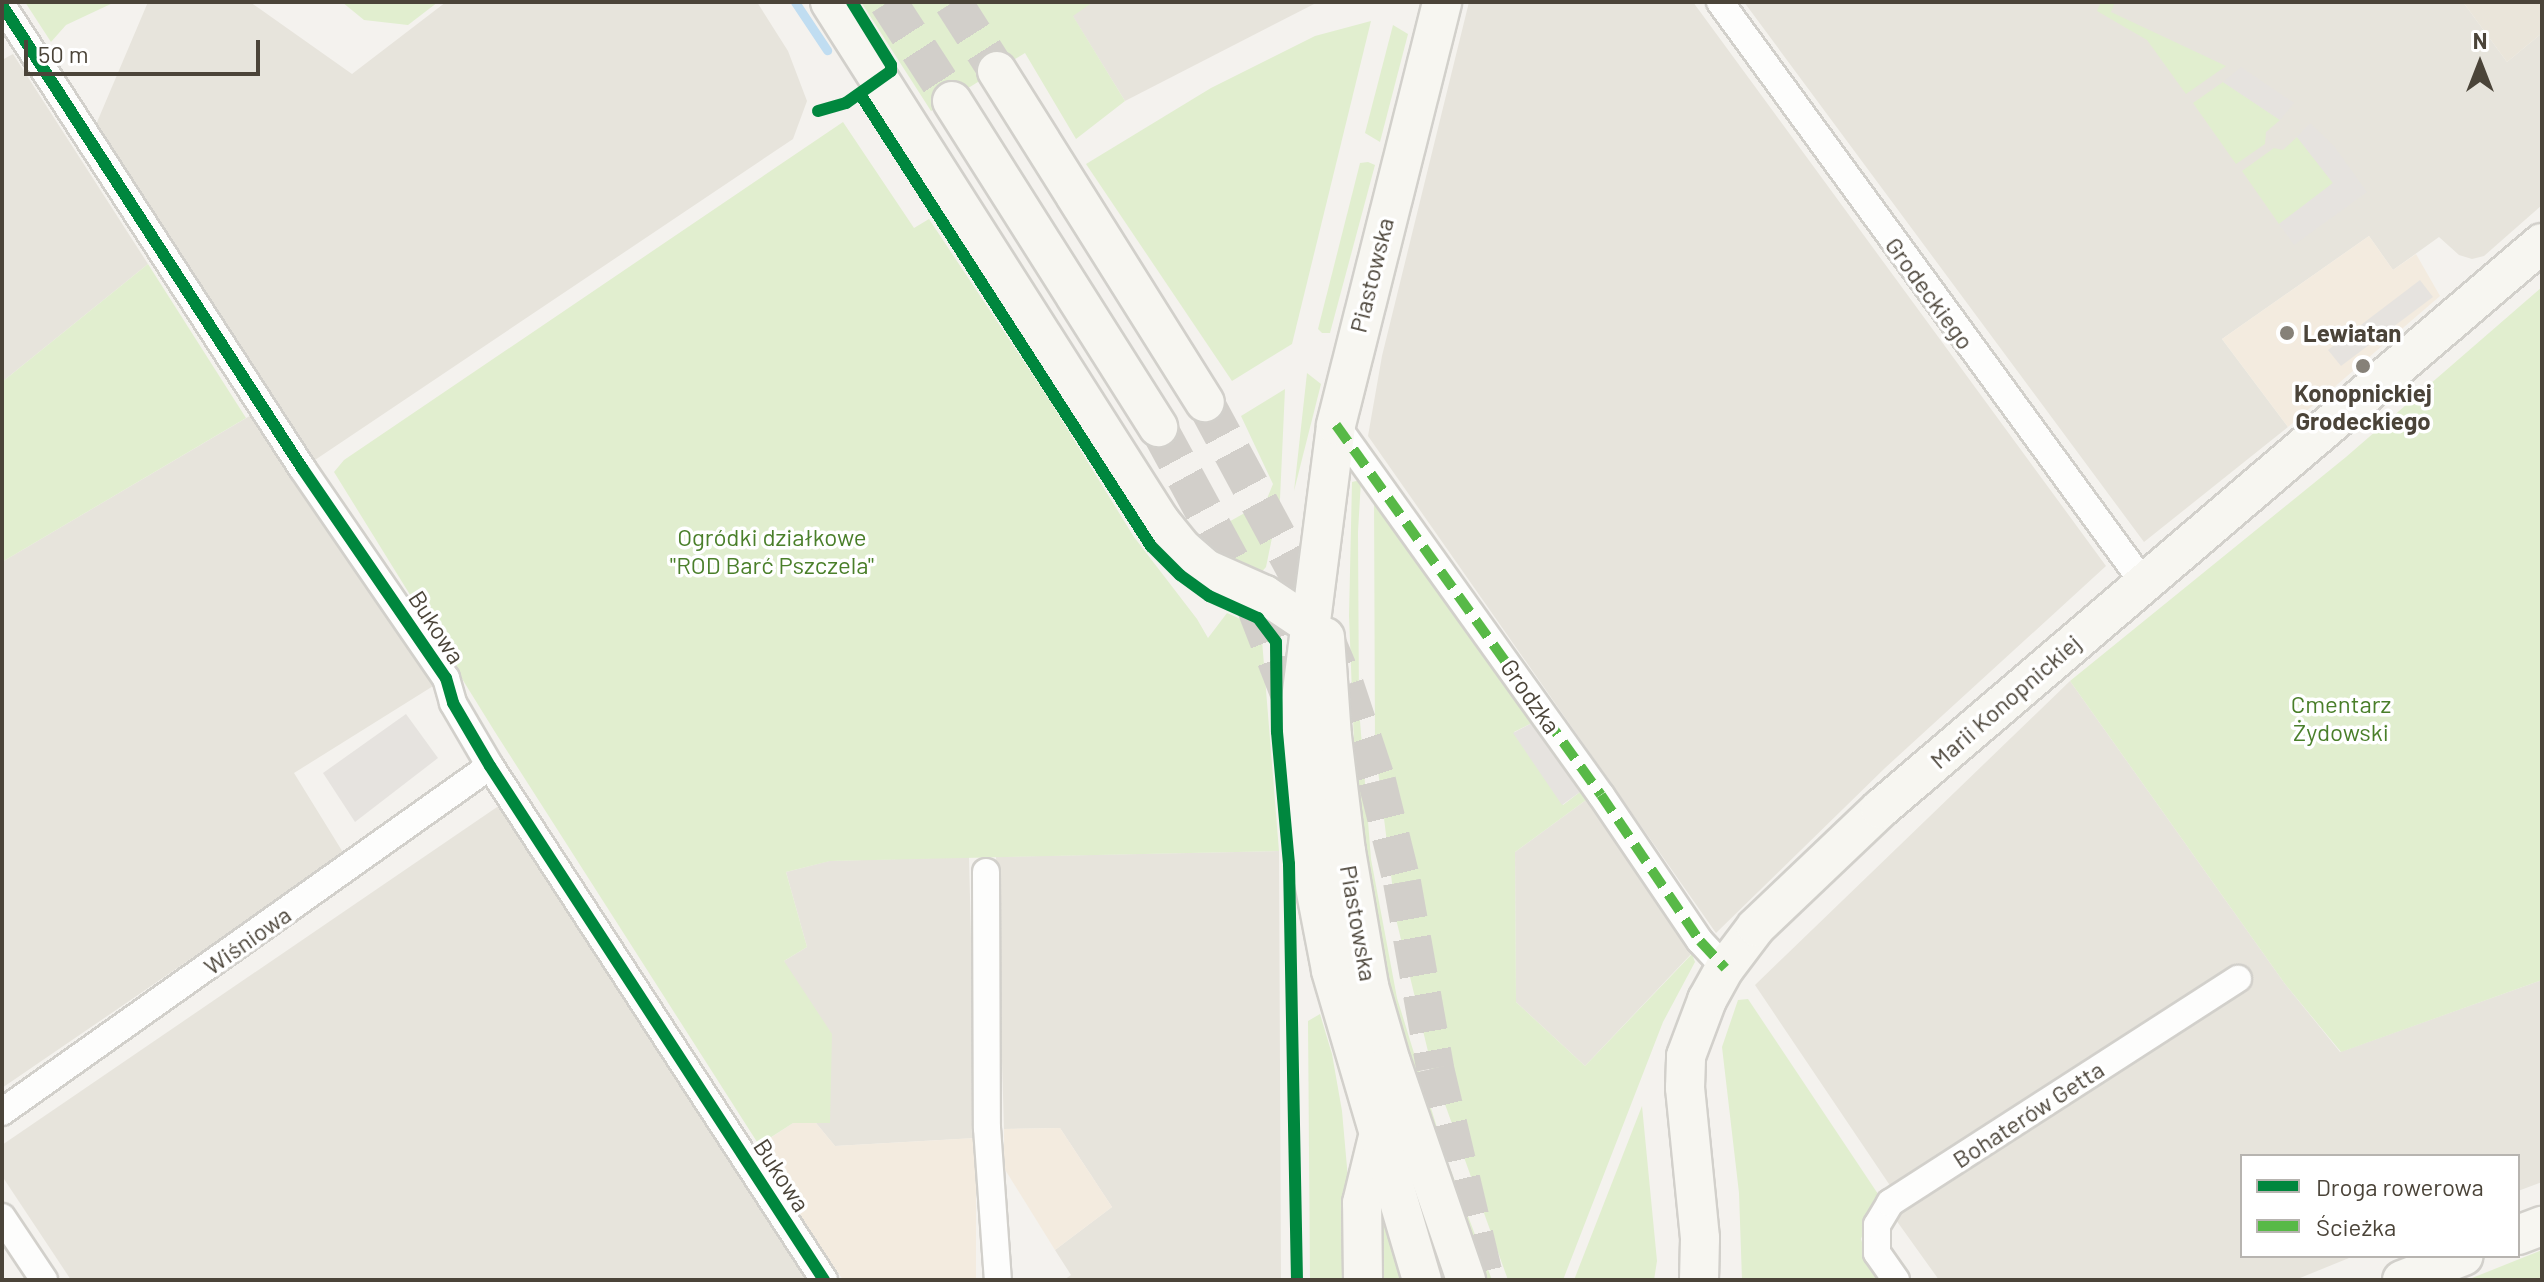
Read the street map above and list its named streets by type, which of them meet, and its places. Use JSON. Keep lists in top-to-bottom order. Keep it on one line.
{"streets":{"street":["Piastowska","Grodeckiego","Bukowa","Grodzka","Marii Konopnickiej","Wiśniowa","Bohaterów Getta"]},"crossings":[["Piastowska","Grodzka"],["Grodeckiego","Marii Konopnickiej"],["Bukowa","Wiśniowa"],["Grodzka","Marii Konopnickiej"]],"parks":["Ogródki działkowe \"ROD Barć Pszczela\"","Cmentarz Żydowski"],"places":["Lewiatan","Konopnickiej Grodeckiego"],"legend":["Droga rowerowa","Ścieżka"],"scale_bar":"50 m","north":"top"}
